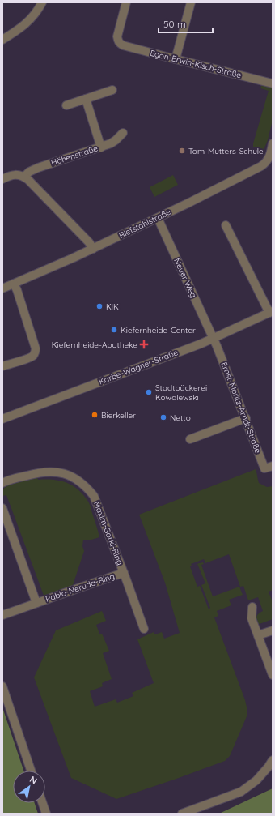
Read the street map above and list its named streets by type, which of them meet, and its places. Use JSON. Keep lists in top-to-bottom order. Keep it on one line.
{"streets":{"street":["Egon-Erwin-Kisch-Straße","Höhenstraße","Riefstahlstraße","Neuer Weg","Karbe-Wagner-Straße","Ernst-Moritz-Arndt-Straße","Maxim-Gorki-Ring","Pablo-Neruda-Ring"]},"crossings":[["Riefstahlstraße","Neuer Weg"],["Neuer Weg","Karbe-Wagner-Straße"],["Neuer Weg","Ernst-Moritz-Arndt-Straße"],["Karbe-Wagner-Straße","Ernst-Moritz-Arndt-Straße"],["Maxim-Gorki-Ring","Pablo-Neruda-Ring"]],"places":{"other":["Tom-Mutters-Schule","KiK","Kiefernheide-Center","Stadtbäckerei Kowalewski","Bierkeller","Netto"],"health":["Kiefernheide-Apotheke"]},"scale_bar":"50 m","north":"top right"}
